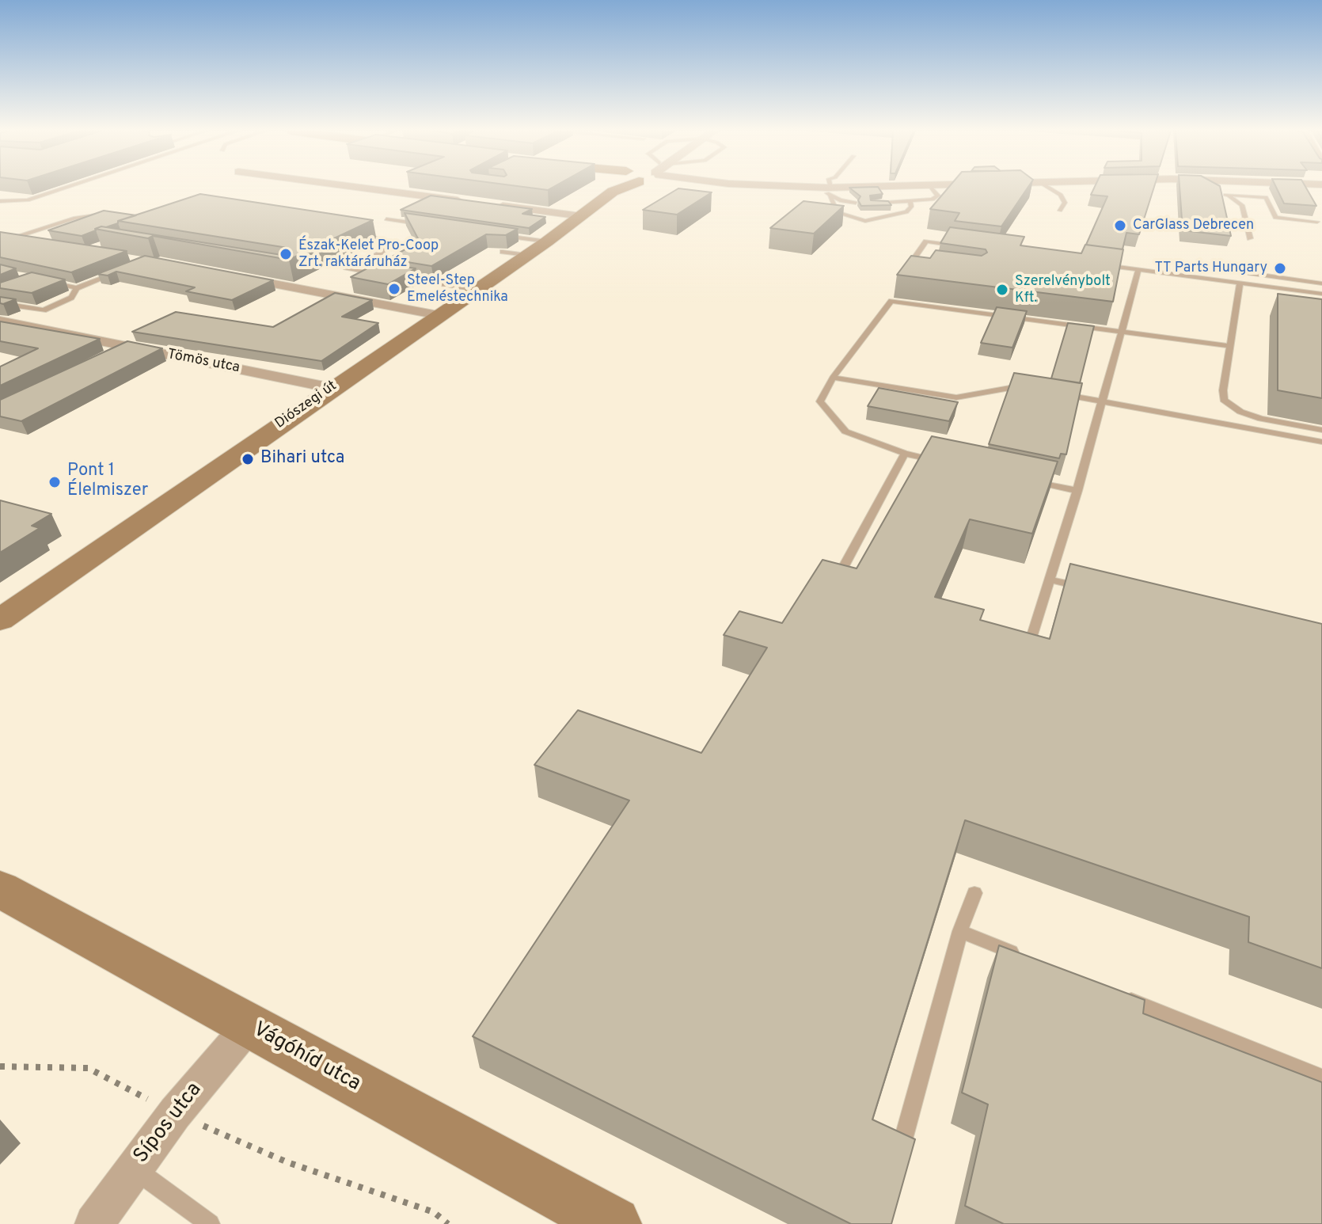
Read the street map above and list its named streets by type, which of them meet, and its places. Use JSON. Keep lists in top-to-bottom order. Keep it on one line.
{"streets":{"main road":["Diószegi út","Vágóhíd utca"],"street":["Tömös utca","Sípos utca"]},"crossings":[["Tömös utca","Diószegi út"],["Vágóhíd utca","Sípos utca"]],"places":["CarGlass Debrecen","Észak-Kelet Pro-Coop Zrt. raktáráruház","TT Parts Hungary","Steel-Step Emeléstechnika","Szerelvénybolt Kft.","Bihari utca","Pont 1 Élelmiszer"]}
